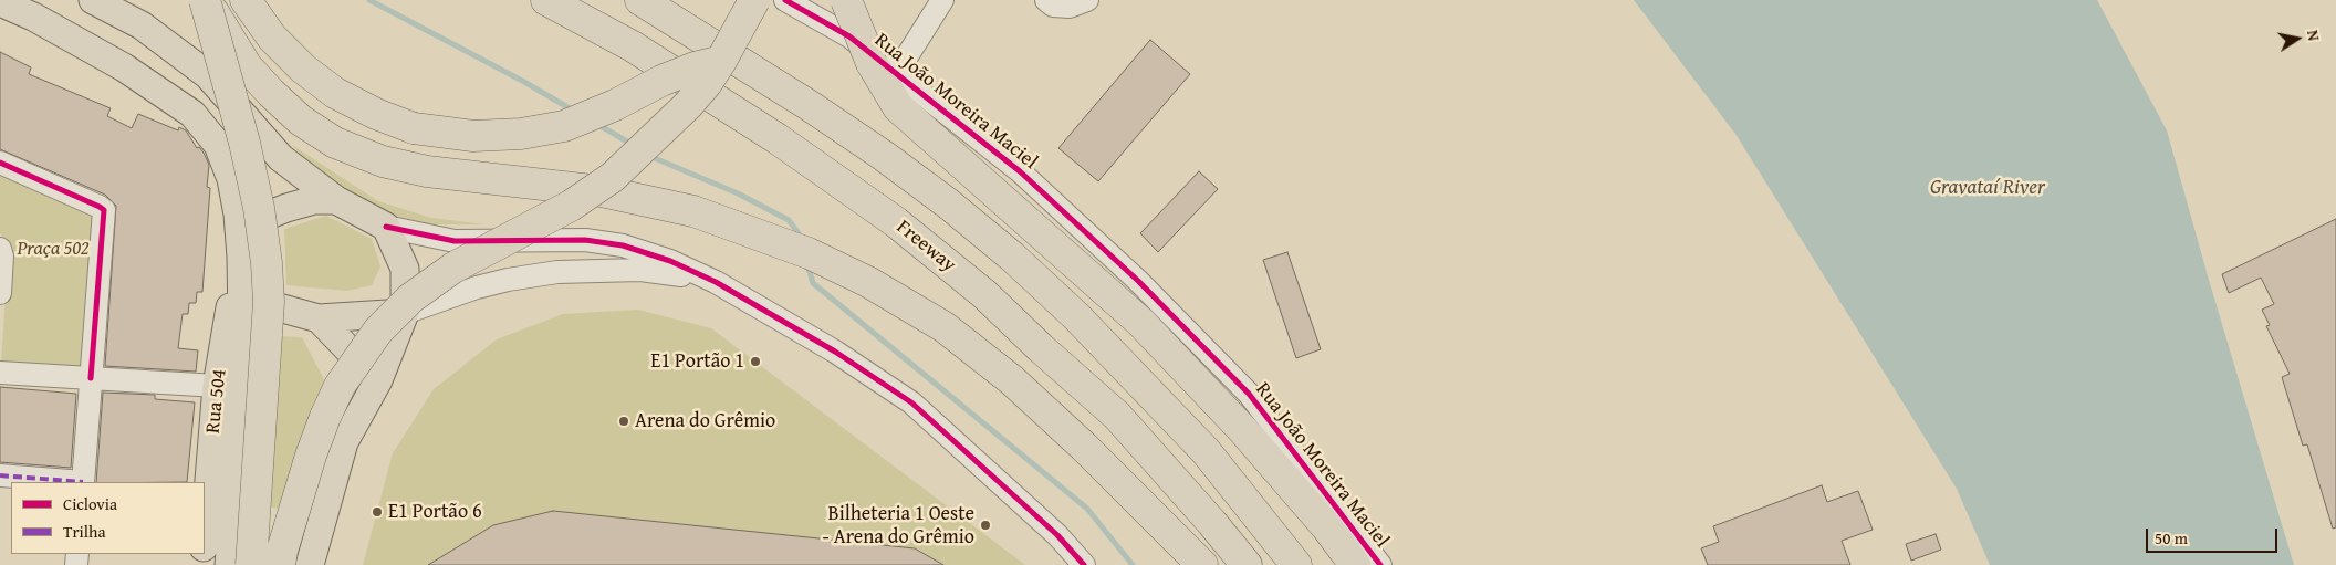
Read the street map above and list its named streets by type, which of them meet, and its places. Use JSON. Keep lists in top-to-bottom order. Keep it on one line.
{"streets":{"highway":["Freeway"],"main road":["Rua 504"],"street":["Rua João Moreira Maciel"]},"water":["Gravataí River"],"parks":["Praça 502"],"places":["E1 Portão 1","Arena do Grêmio","E1 Portão 6","Bilheteria 1 Oeste - Arena do Grêmio"],"legend":["Ciclovia","Trilha"],"scale_bar":"50 m","north":"right"}
